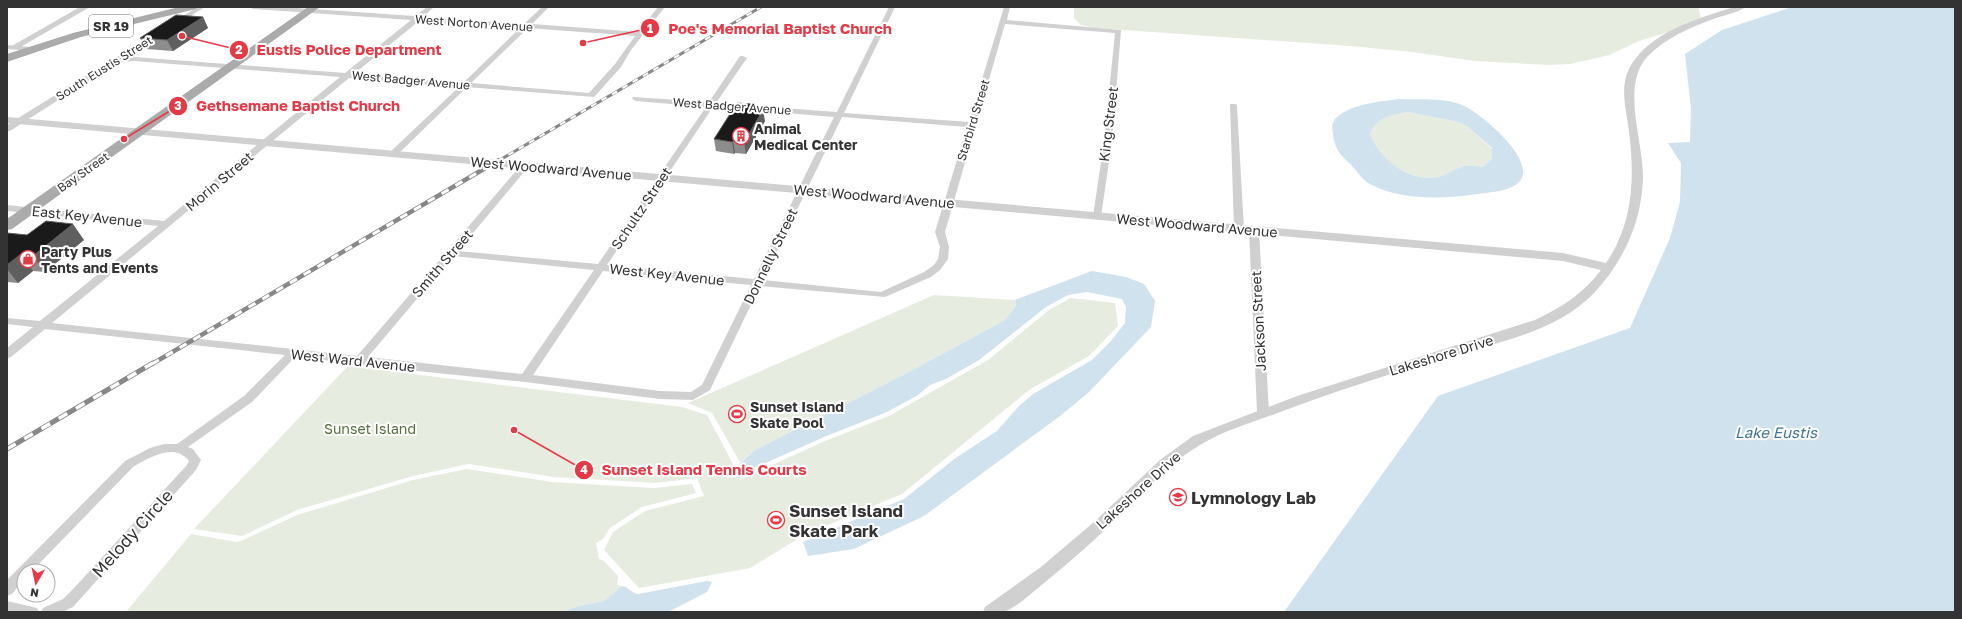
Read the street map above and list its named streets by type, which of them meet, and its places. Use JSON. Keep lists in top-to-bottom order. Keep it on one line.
{"streets":{"main road":["SR 19","Bay Street"],"street":["West Norton Avenue","South Eustis Street","West Badger Avenue","Starbird Street","King Street","West Woodward Avenue","Morin Street","Schultz Street","East Key Avenue","Donnelly Street","Smith Street","West Key Avenue","Jackson Street","Lakeshore Drive","West Ward Avenue","Melody Circle"]},"crossings":[["West Norton Avenue","West Badger Avenue"],["West Norton Avenue","Bay Street"],["West Norton Avenue","Morin Street"],["South Eustis Street","West Badger Avenue"],["South Eustis Street","West Woodward Avenue"],["West Badger Avenue","Starbird Street"],["West Badger Avenue","Bay Street"],["West Badger Avenue","Morin Street"],["West Badger Avenue","Schultz Street"],["West Badger Avenue","Donnelly Street"],["Starbird Street","King Street"],["Starbird Street","West Woodward Avenue"],["Starbird Street","West Key Avenue"],["King Street","West Woodward Avenue"],["West Woodward Avenue","Bay Street"],["West Woodward Avenue","Morin Street"],["West Woodward Avenue","Schultz Street"],["West Woodward Avenue","Donnelly Street"],["West Woodward Avenue","Smith Street"],["West Woodward Avenue","Jackson Street"],["West Woodward Avenue","Lakeshore Drive"],["Bay Street","East Key Avenue"],["Morin Street","East Key Avenue"],["Morin Street","West Ward Avenue"],["Schultz Street","West Key Avenue"],["Schultz Street","West Ward Avenue"],["Donnelly Street","West Key Avenue"],["Donnelly Street","West Ward Avenue"],["Smith Street","West Key Avenue"],["Smith Street","West Ward Avenue"],["Jackson Street","Lakeshore Drive"]],"water":["Lake Eustis"],"parks":["Sunset Island"],"places":{"other":["Eustis Police Department","Poe's Memorial Baptist Church","Gethsemane Baptist Church","Sunset Island Tennis Courts"],"building":["Animal Medical Center"],"shop":["Party Plus Tents and Events"],"sports":["Sunset Island Skate Pool","Sunset Island Skate Park"],"school or university":["Lymnology Lab"]},"north":"bottom"}
